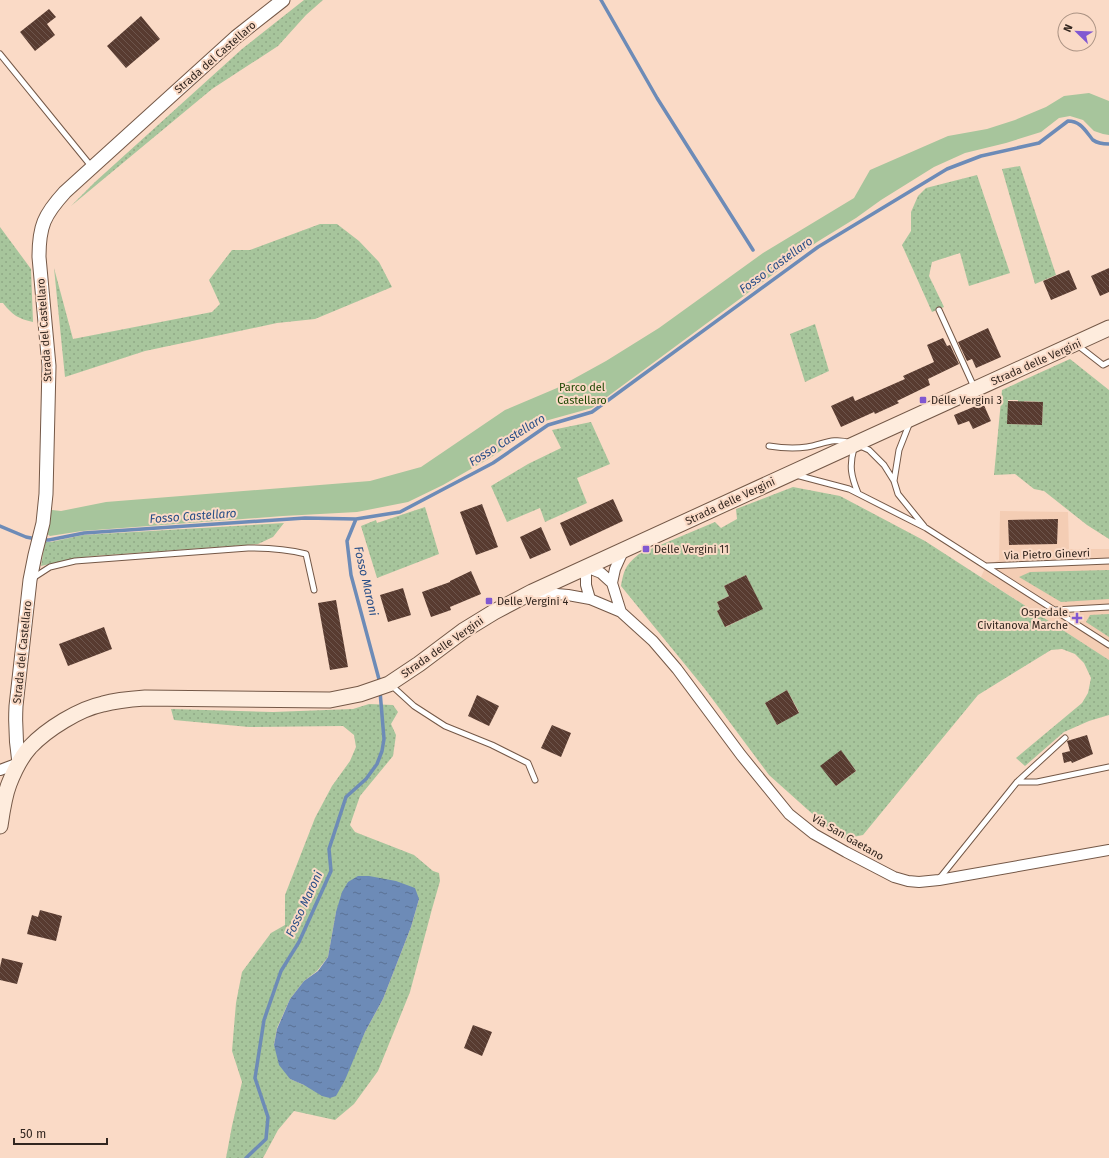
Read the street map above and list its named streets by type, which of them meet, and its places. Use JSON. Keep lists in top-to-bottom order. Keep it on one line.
{"streets":{"main road":["Strada delle Vergini"],"street":["Strada del Castellaro","Via San Gaetano"],"lane":["Via Pietro Ginevri"]},"crossings":[["Strada del Castellaro","Strada delle Vergini"],["Strada delle Vergini","Via Pietro Ginevri"],["Strada delle Vergini","Via San Gaetano"]],"water":["Fosso Castellaro","Fosso Maroni"],"parks":["Parco del Castellaro"],"places":{"transit":["Delle Vergini 3","Delle Vergini 11","Delle Vergini 4"],"health":["Ospedale Civitanova Marche"]},"scale_bar":"50 m","north":"top left"}
